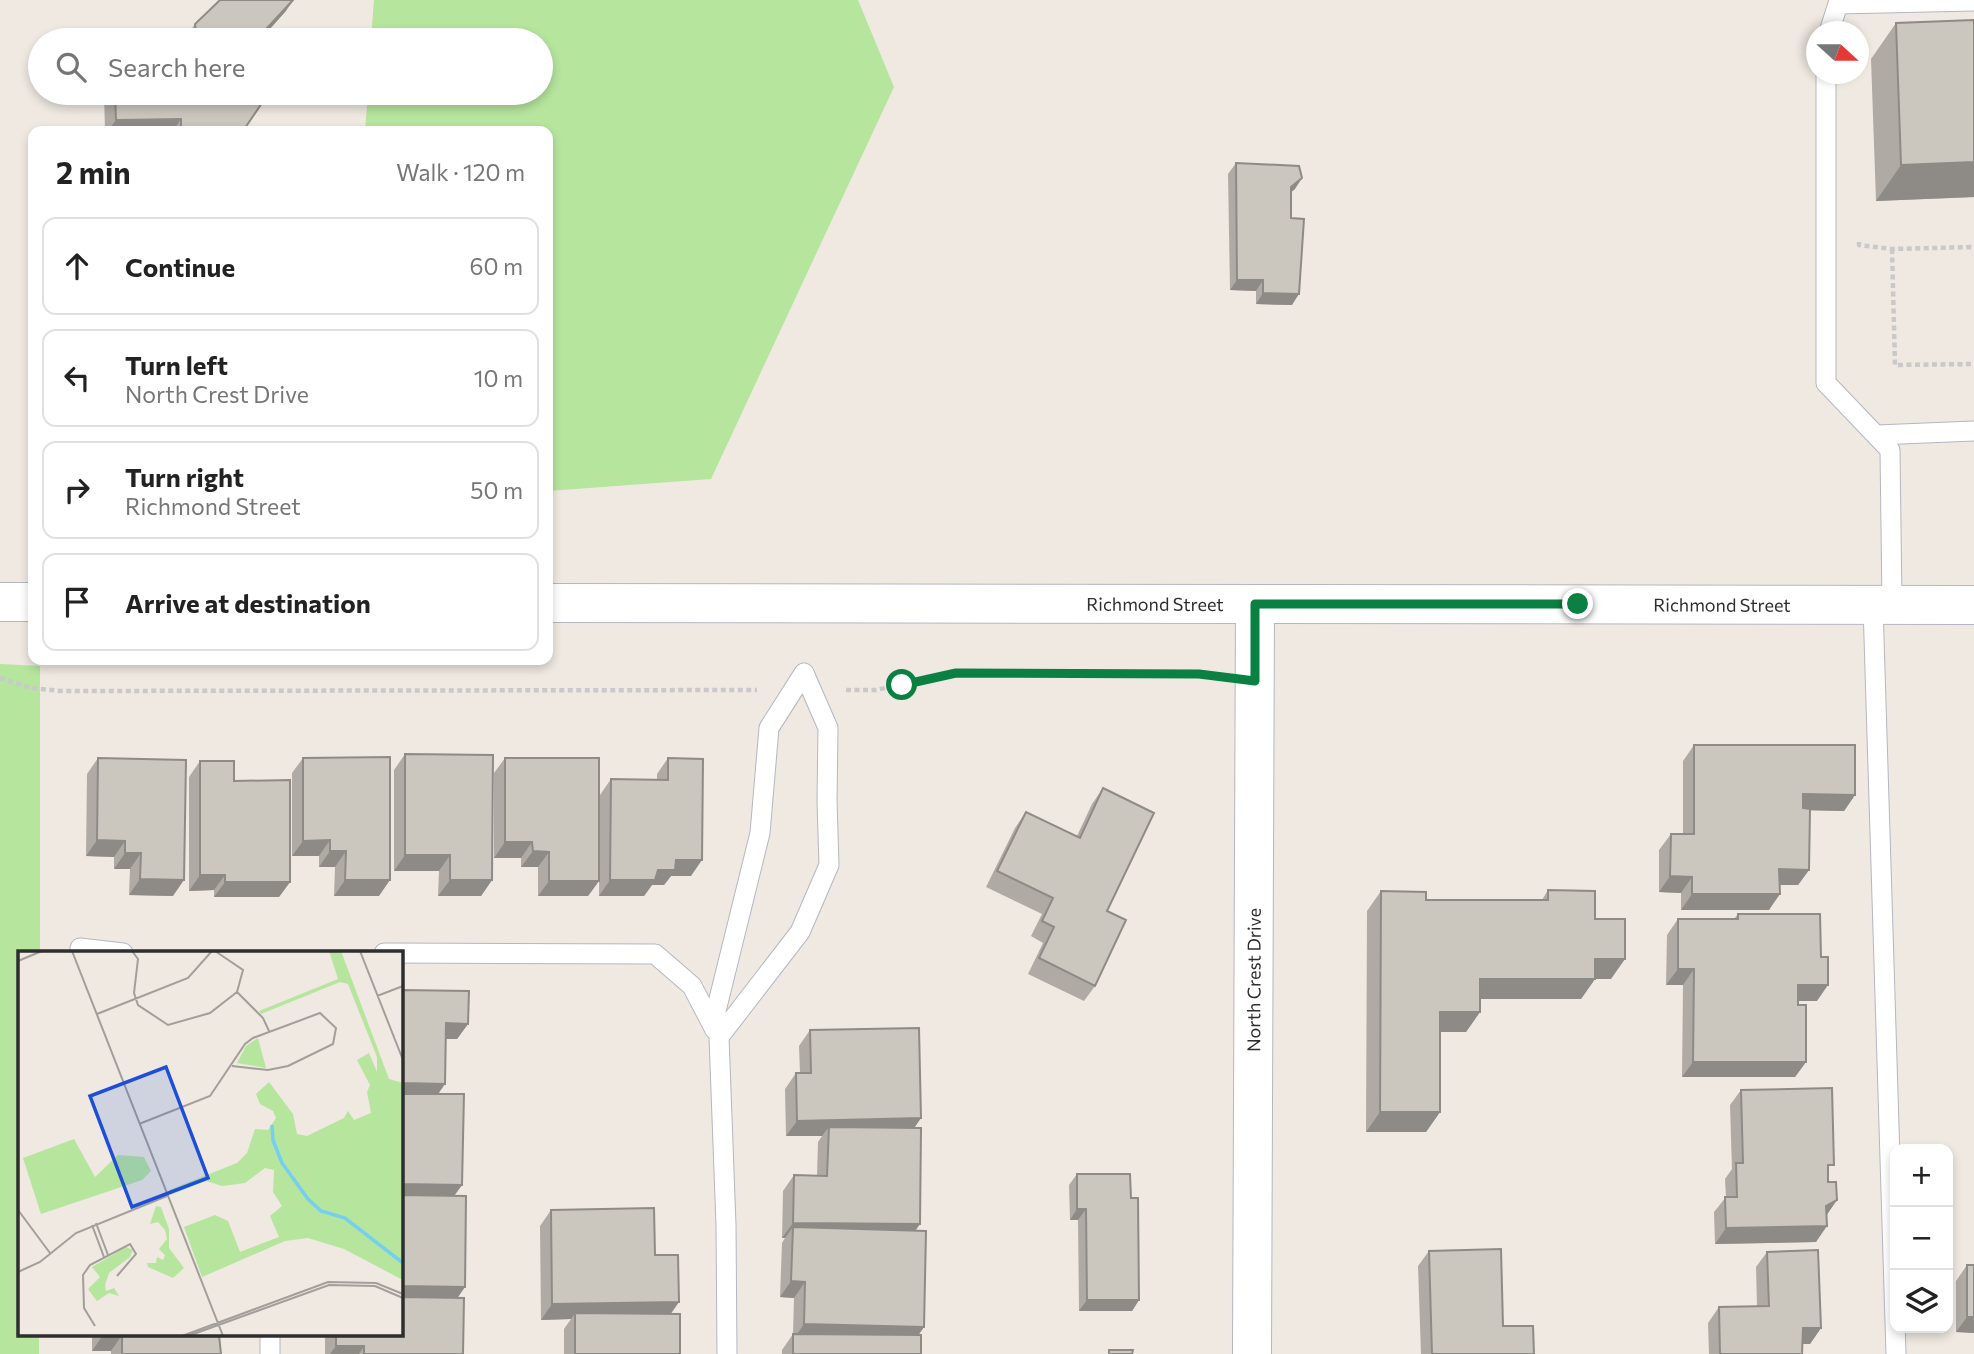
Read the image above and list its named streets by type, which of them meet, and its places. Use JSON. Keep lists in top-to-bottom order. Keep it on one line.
{"streets":{"main road":["Richmond Street","North Crest Drive"]},"crossings":[["Richmond Street","North Crest Drive"]],"north":"right","page":{"search":"Search here","heading":["2 min","Walk · 120 m"],"list":[["Continue","60 m"],["Turn left","North Crest Drive","10 m"],["Turn right","Richmond Street","50 m"],"Arrive at destination"],"map_buttons":["+","−"]}}
